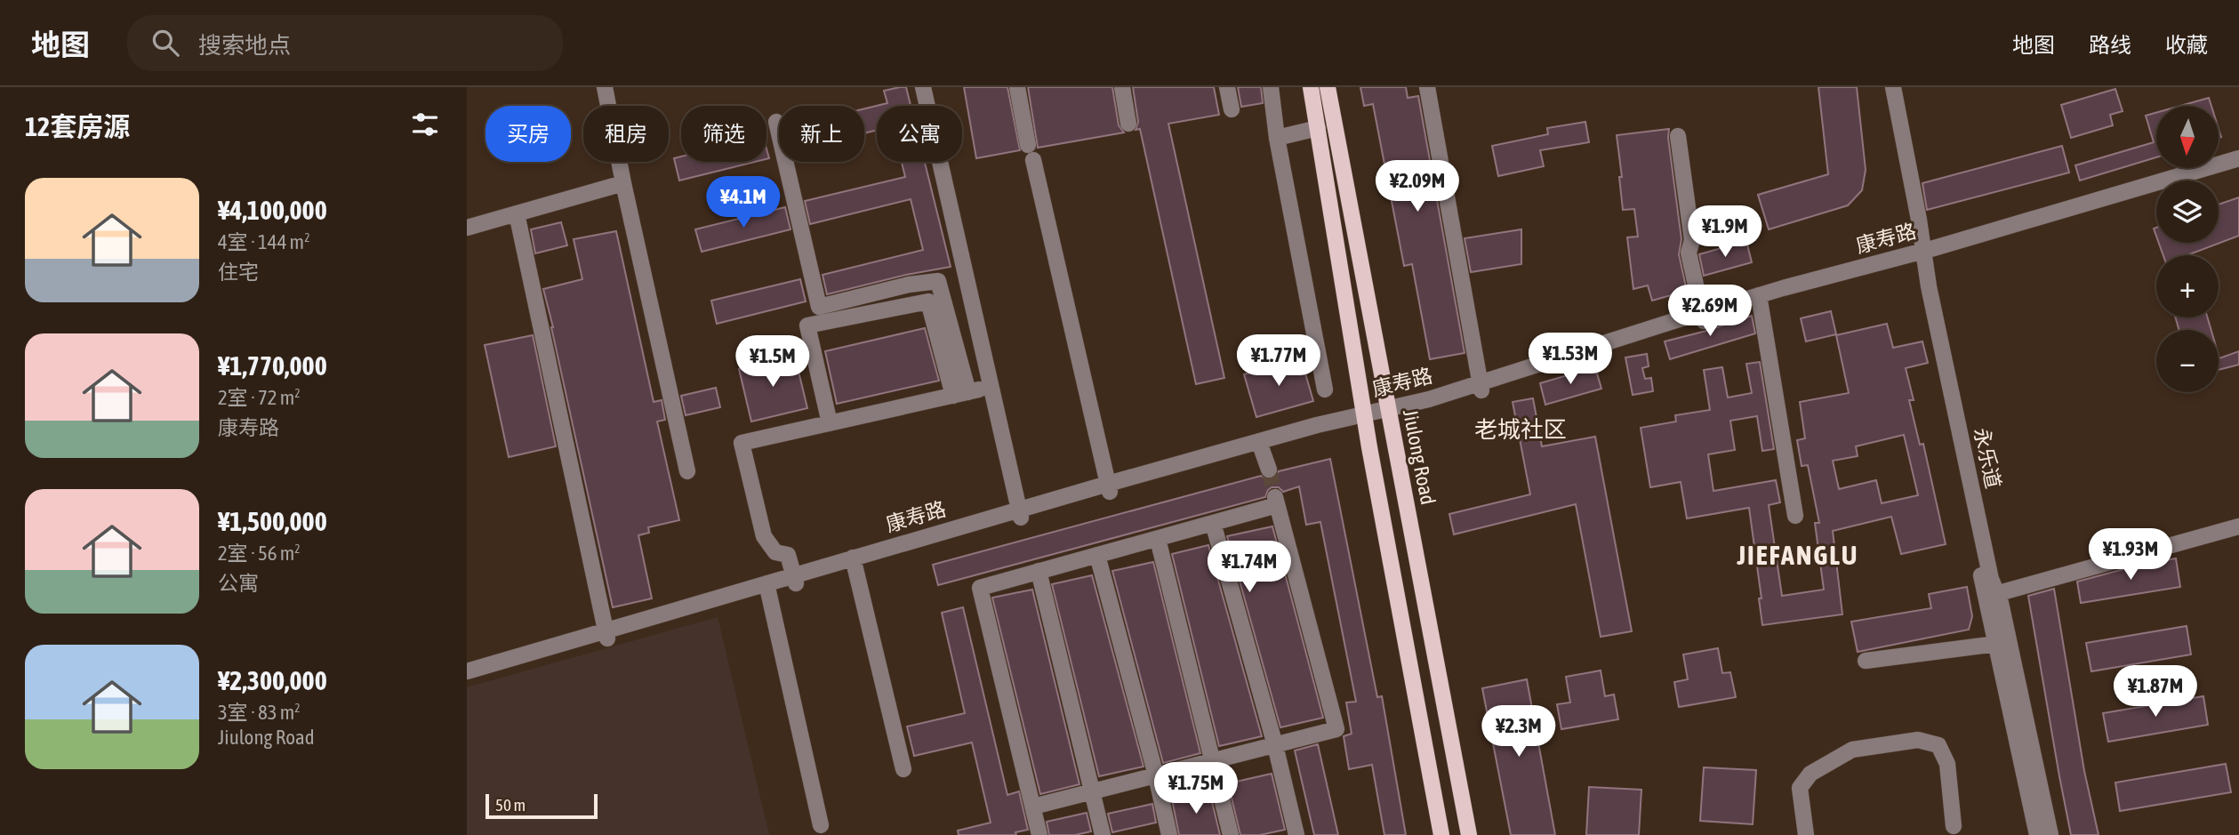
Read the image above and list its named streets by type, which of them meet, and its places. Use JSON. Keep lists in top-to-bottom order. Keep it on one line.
{"streets":{"main road":["Jiulong Road"],"street":["康寿路","永乐道"]},"crossings":[["康寿路","Jiulong Road"],["康寿路","永乐道"]],"districts":["老城社区","JIEFANGLU"],"scale_bar":"50 m","north":"bottom","page":{"header":"地图","search":"搜索地点","nav":["地图","路线","收藏"],"heading":"12套房源","map_buttons":["+","−"],"chip":["买房","租房","筛选","新上","公寓"],"price":["¥2.09M","¥4.1M","¥1.9M","¥2.69M","¥1.53M","¥1.77M","¥1.5M","¥1.93M","¥1.74M","¥1.87M","¥2.3M","¥1.75M"],"list":[{"name":"¥4,100,000","note":"4室 · 144 m² · 住宅"},{"name":"¥1,770,000","note":"2室 · 72 m² · 康寿路"},{"name":"¥1,500,000","note":"2室 · 56 m² · 公寓"},{"name":"¥2,300,000","note":"3室 · 83 m² · Jiulong Road"}],"scale":"50 m"}}
